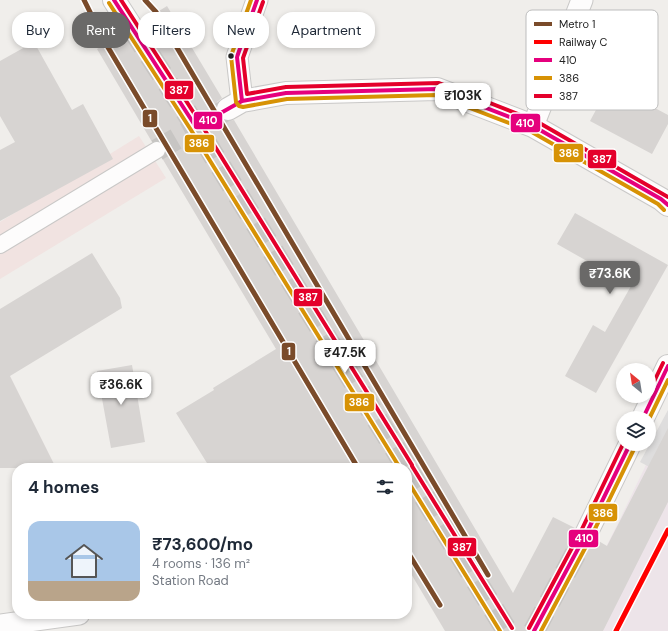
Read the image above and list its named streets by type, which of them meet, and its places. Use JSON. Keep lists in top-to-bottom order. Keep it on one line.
{"lines":["metro line 1","transit line 410","transit line 386","transit line 387","rail line C"],"legend":["Metro 1","Railway C","410","386","387"],"north":"top left","page":{"chip":["Buy","Rent","Filters","New","Apartment"],"price":["₹103K","₹73.6K","₹47.5K","₹36.6K"],"heading":"4 homes","list":[{"name":"₹73,600/mo","note":"4 rooms · 136 m² · Station Road"}]}}
